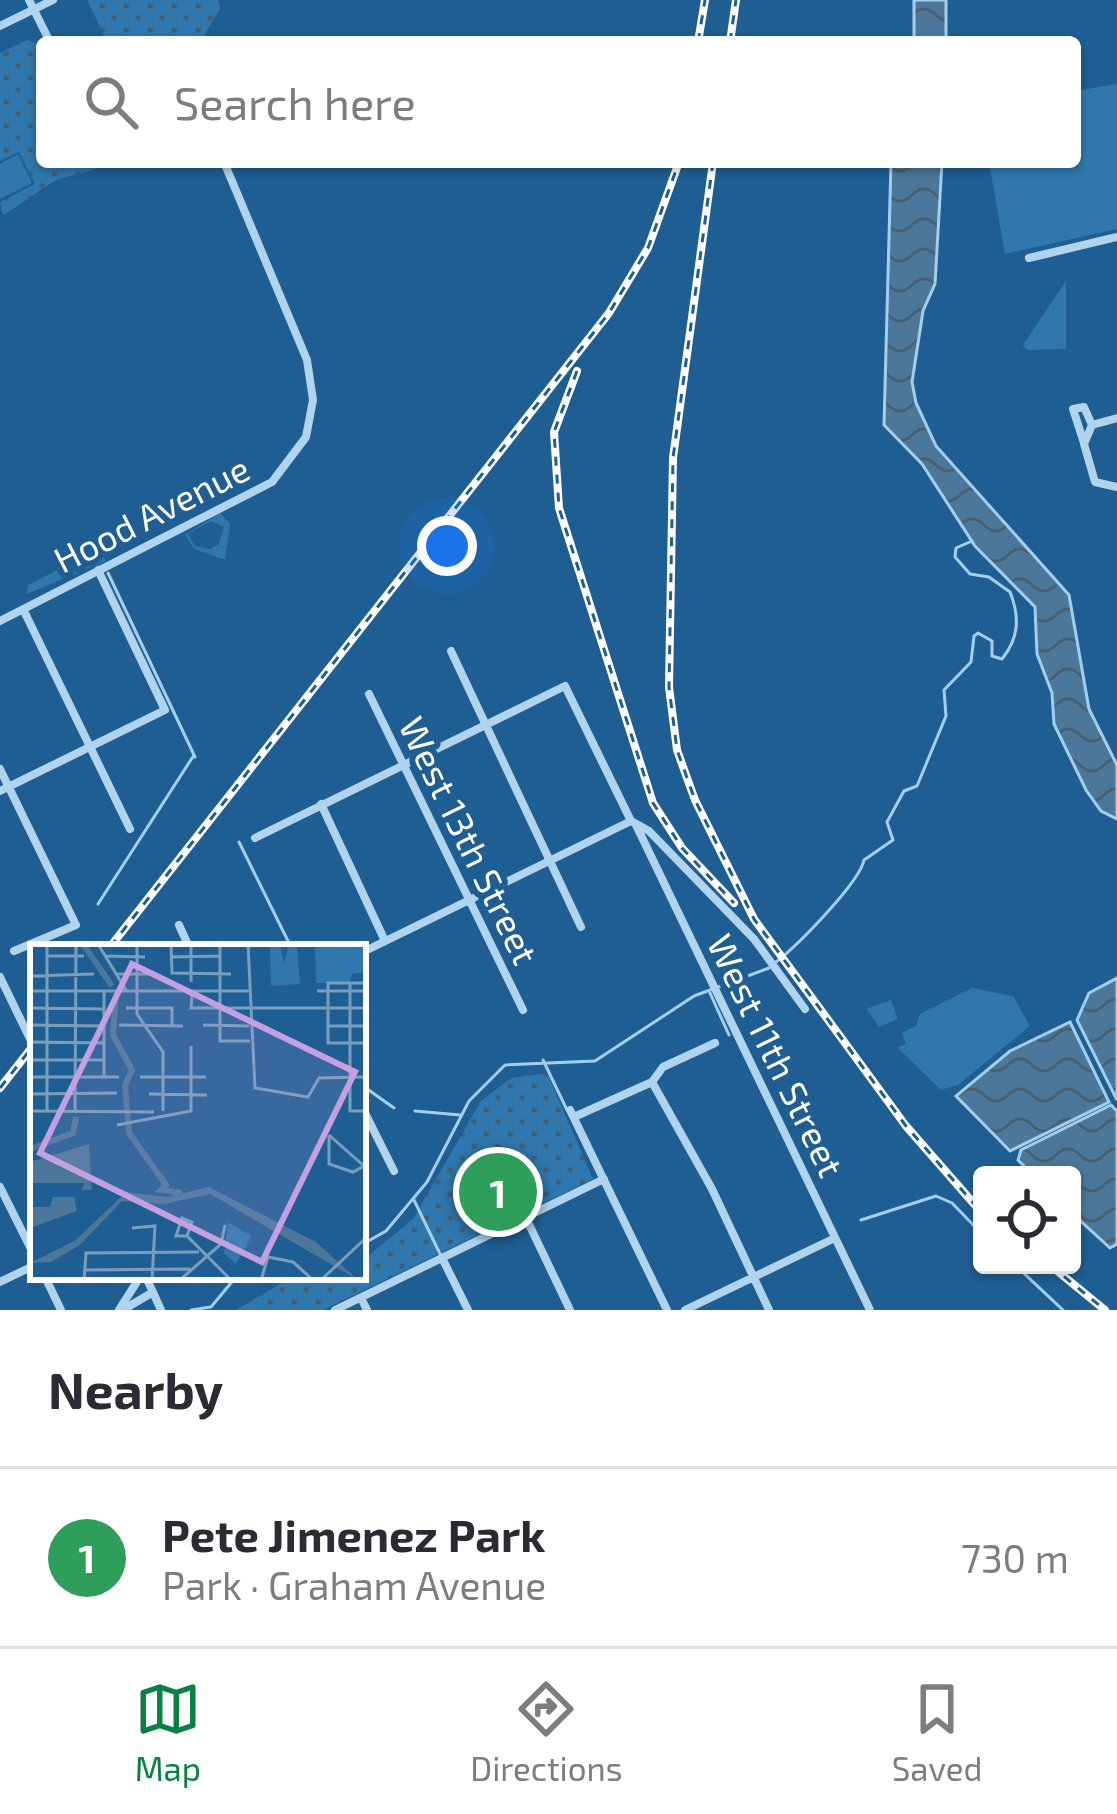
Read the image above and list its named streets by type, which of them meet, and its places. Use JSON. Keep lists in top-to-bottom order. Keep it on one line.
{"streets":{"street":["Hood Avenue","West 13th Street","West 11th Street"]},"page":{"search":"Search here","pins":"1","heading":"Nearby","list":[{"mark":"1","name":"Pete Jimenez Park","note":"Park · Graham Avenue","value":"730 m"}],"nav":["Map","Directions","Saved"]}}
